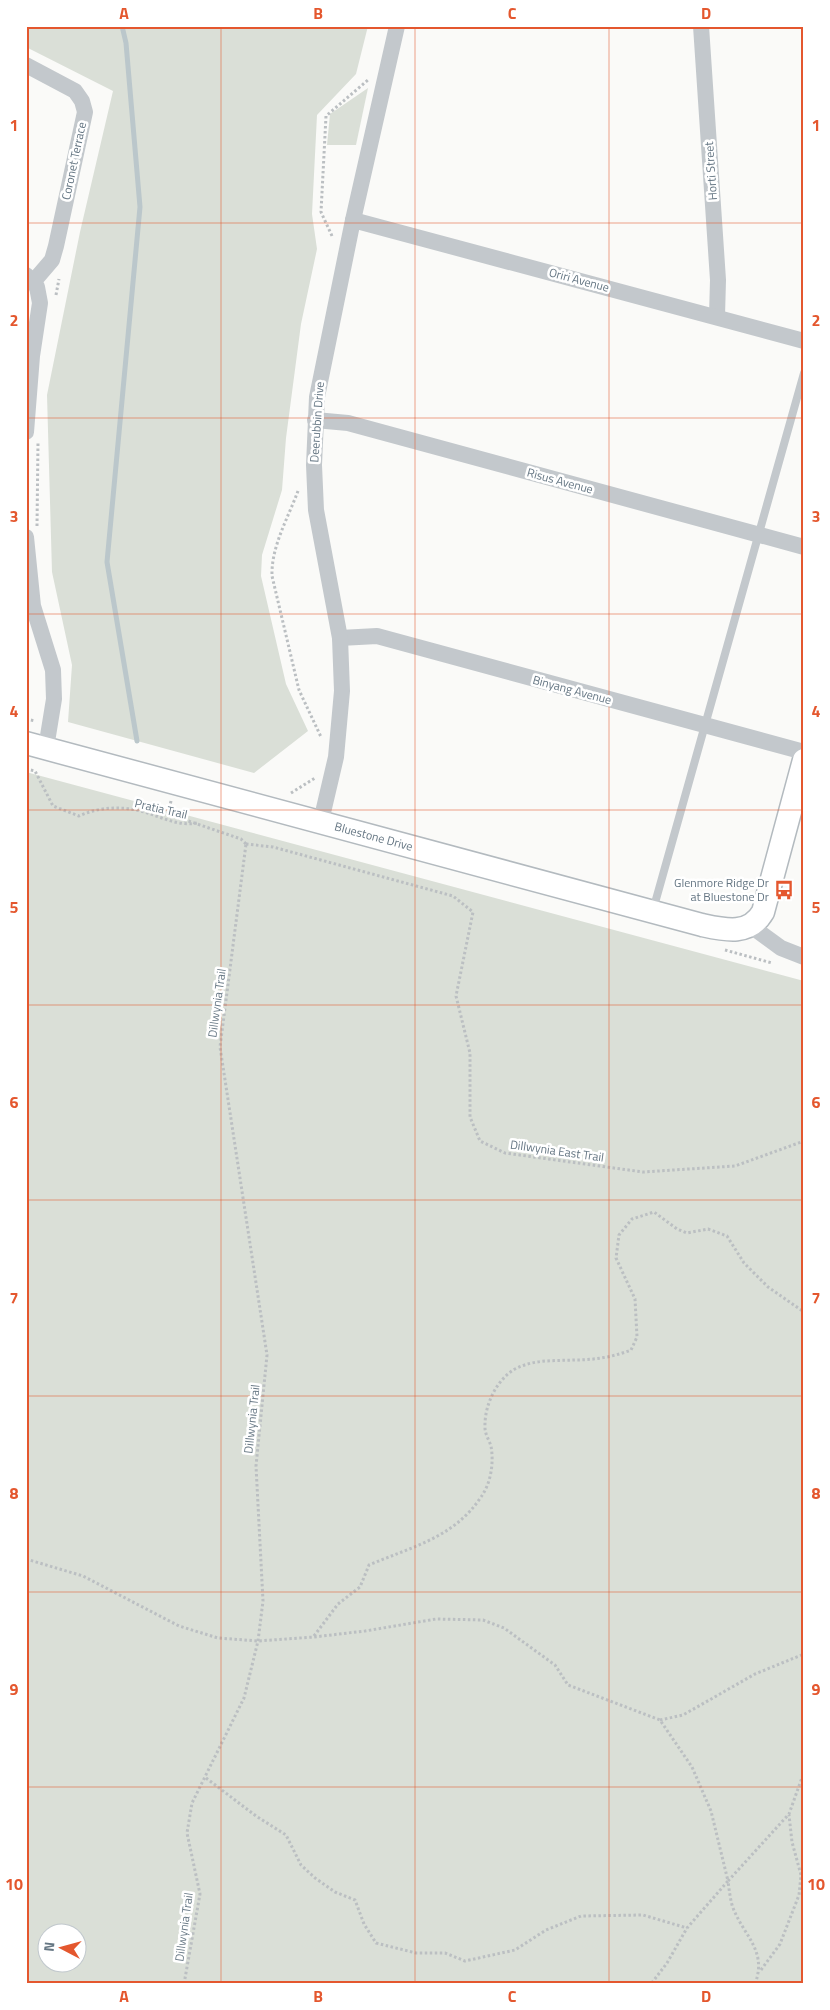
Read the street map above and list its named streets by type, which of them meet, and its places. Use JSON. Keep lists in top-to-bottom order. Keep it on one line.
{"streets":{"street":["Coronet Terrace","Horti Street","Oriri Avenue","Deerubbin Drive","Risus Avenue","Binyang Avenue","Bluestone Drive"],"path":["Pratia Trail","Dillwynia Trail","Dillwynia East Trail"]},"crossings":[["Horti Street","Oriri Avenue"],["Oriri Avenue","Deerubbin Drive"],["Deerubbin Drive","Risus Avenue"],["Deerubbin Drive","Binyang Avenue"],["Deerubbin Drive","Bluestone Drive"],["Dillwynia Trail","Dillwynia East Trail"]],"places":{"bus stop":["Glenmore Ridge Dr at Bluestone Dr"]},"north":"left","grid":{"columns":["A","B","C","D"],"rows":["1","2","3","4","5","6","7","8","9","10"]}}
